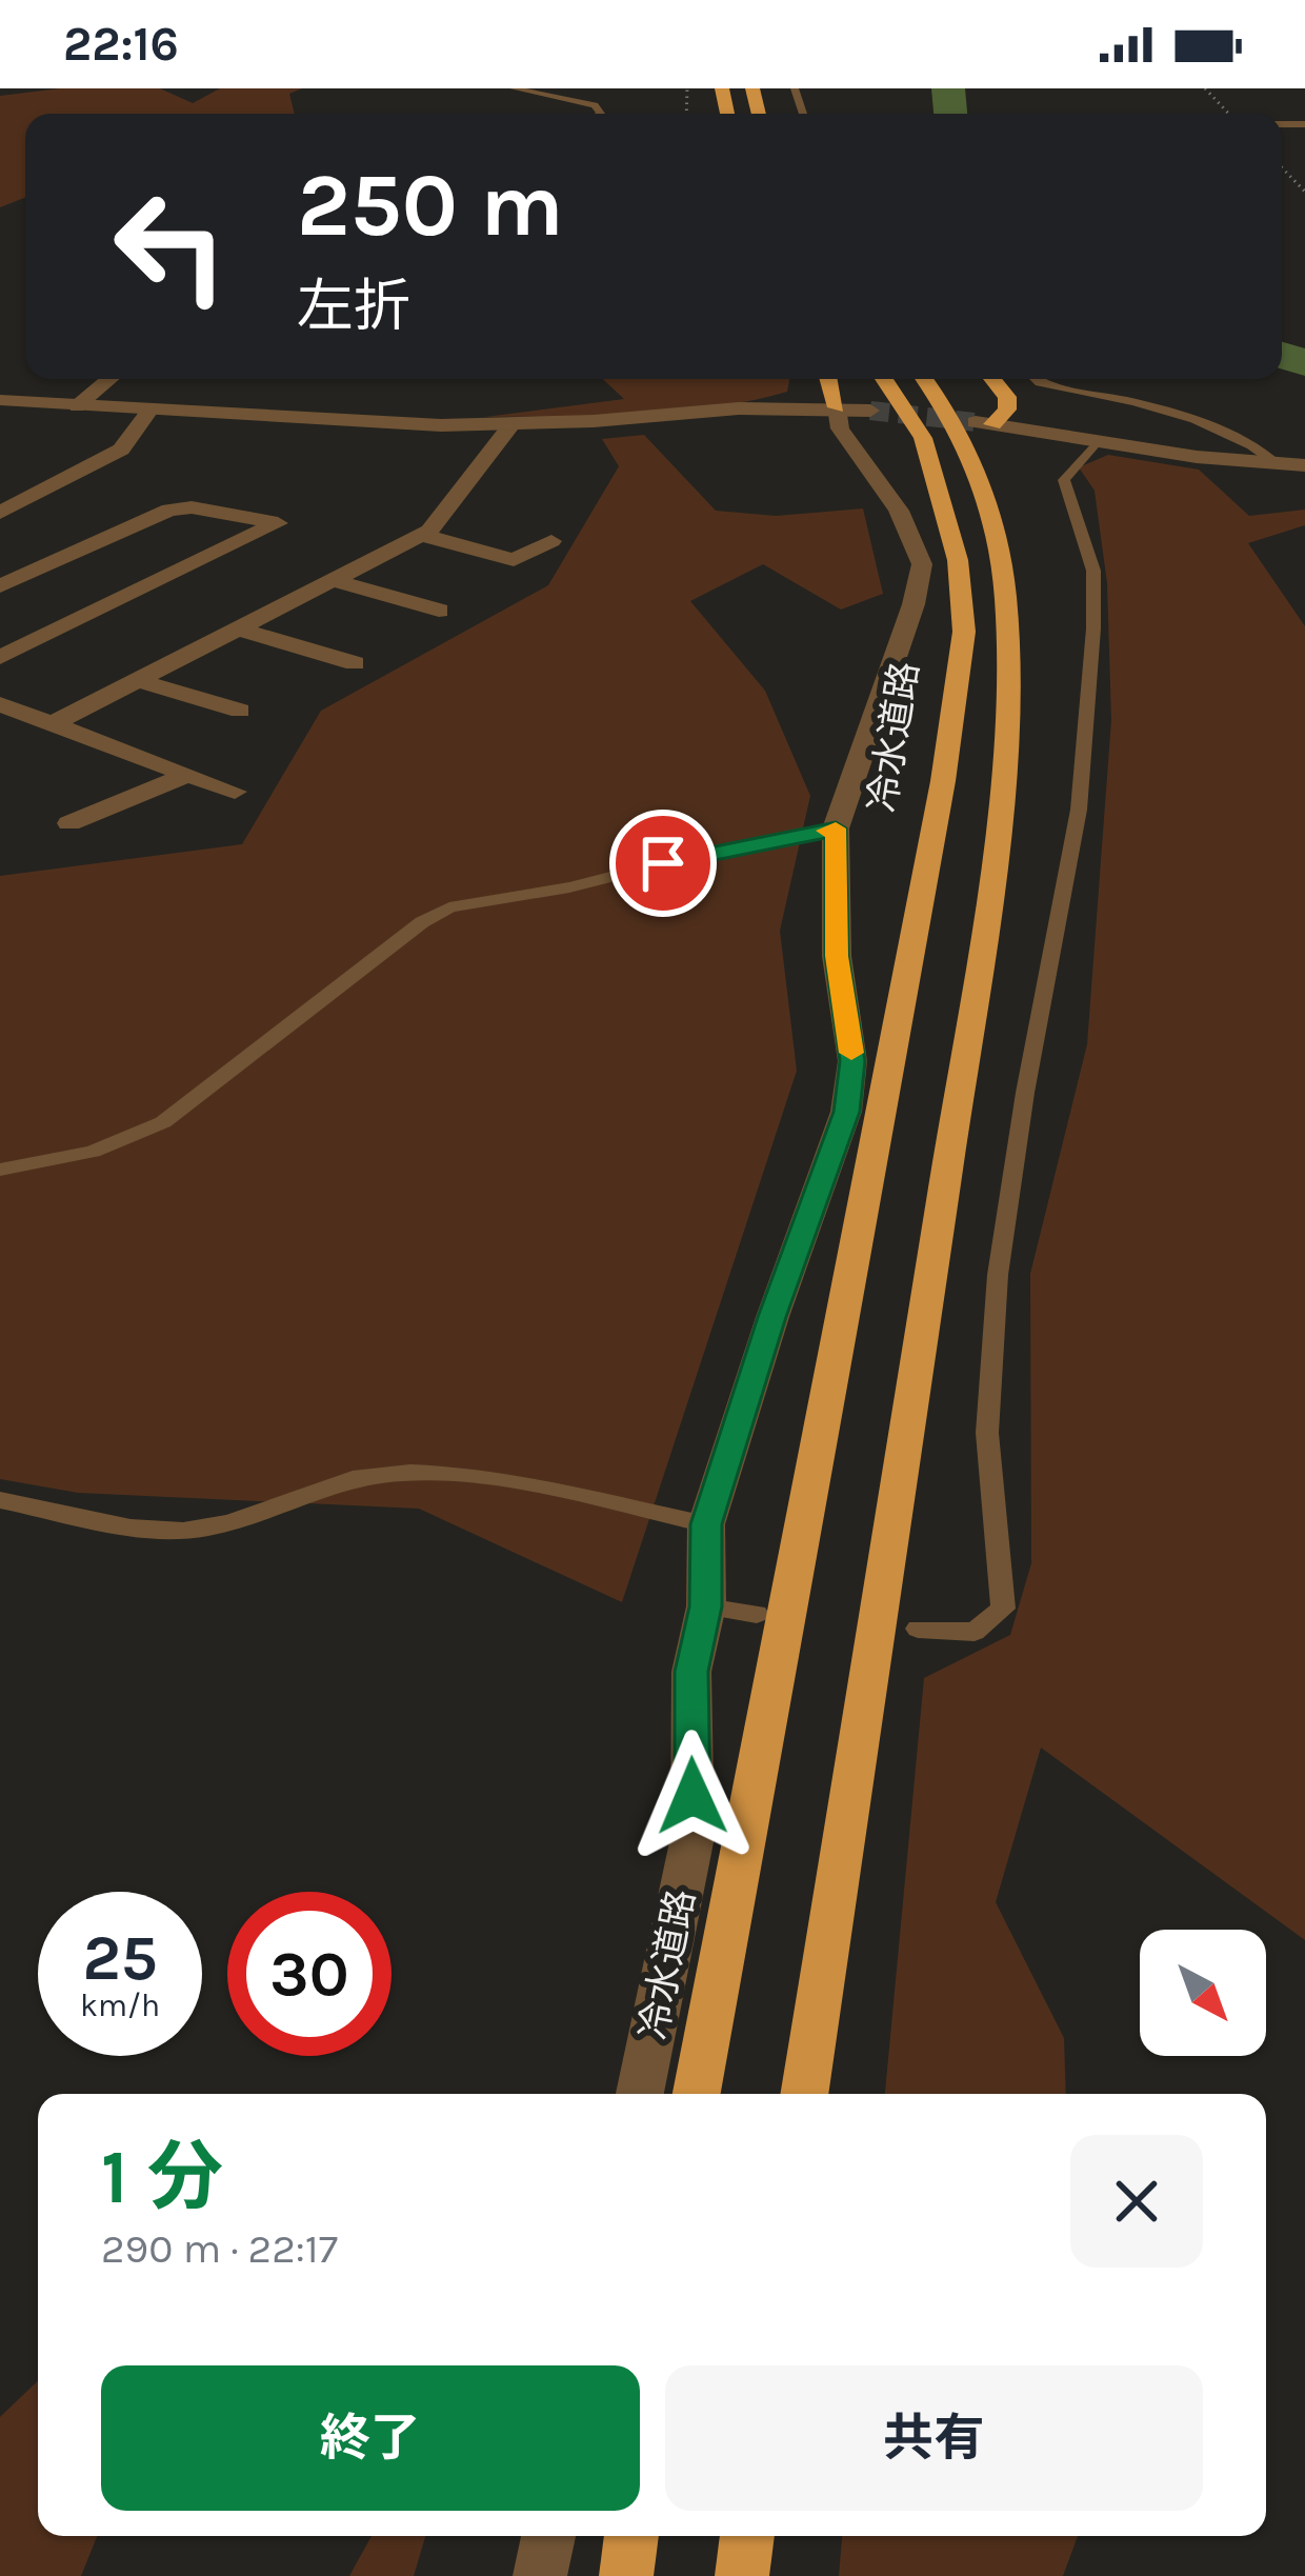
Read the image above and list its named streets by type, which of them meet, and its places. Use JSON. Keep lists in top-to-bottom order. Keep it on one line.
{"streets":{"highway":["冷水道路"]},"north":"bottom right","page":{"status":"22:16","turn":["250 m","左折"],"speed":"25 km/h","limit":"30","heading":["1 分","290 m · 22:17"],"buttons":["終了","共有"]}}
